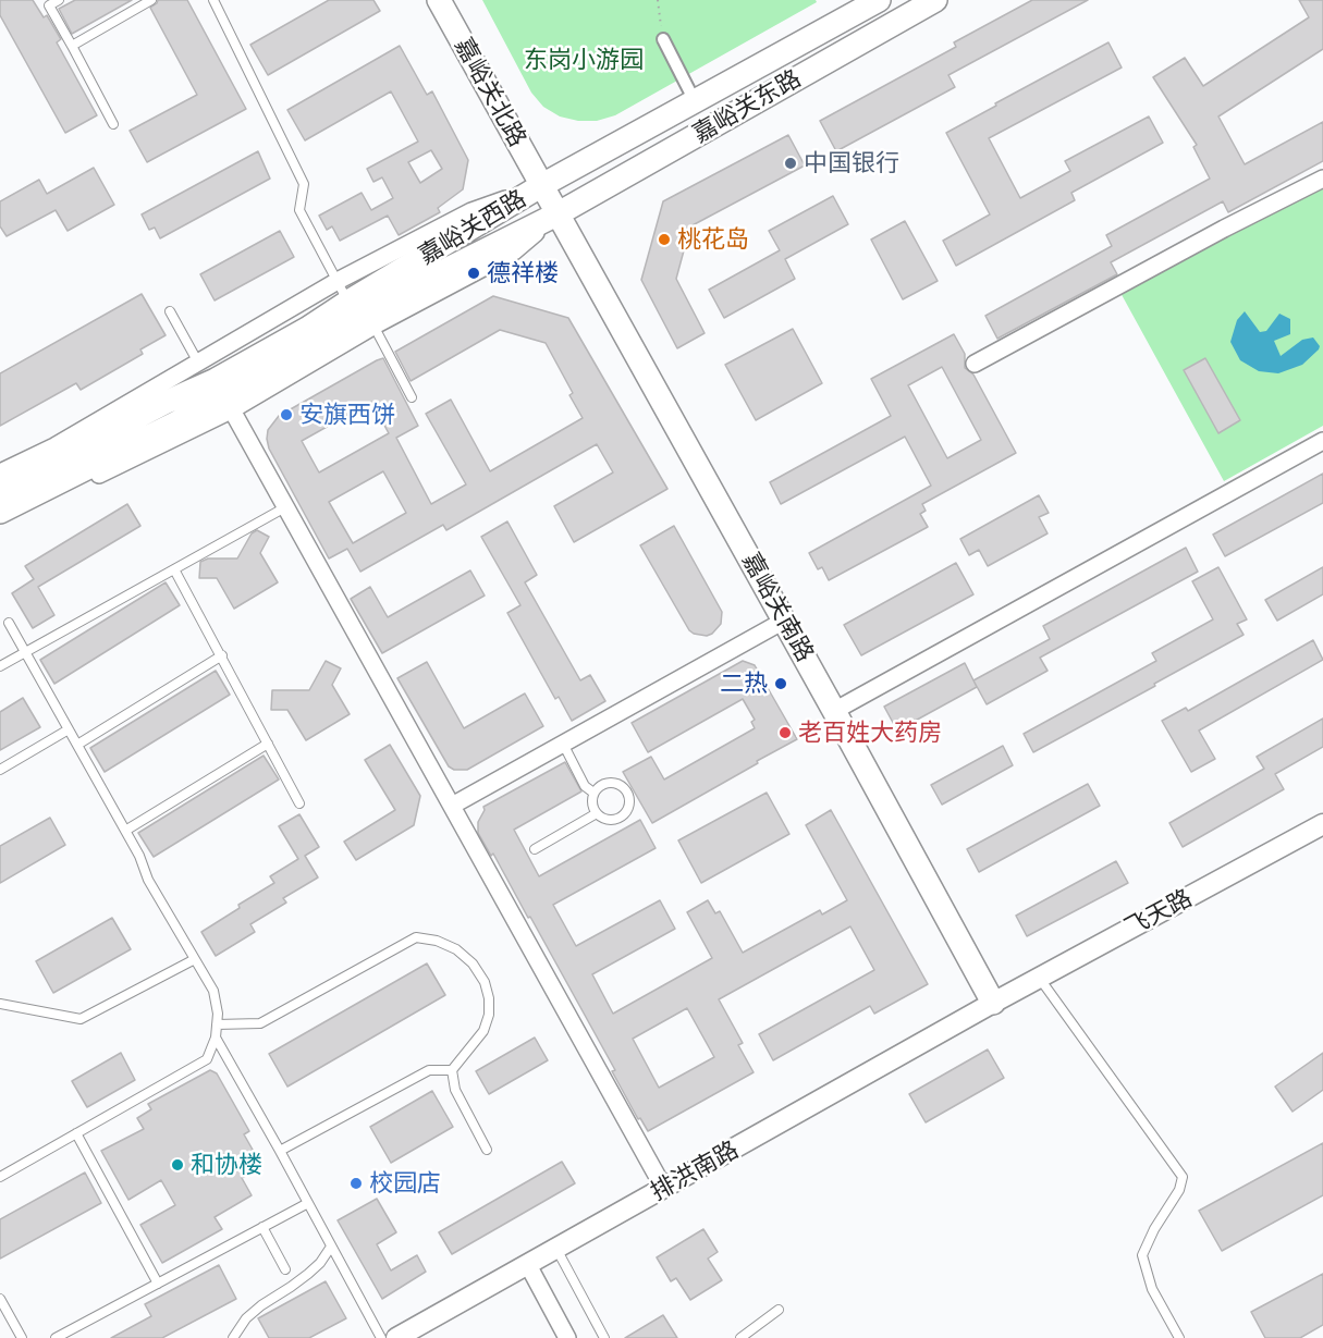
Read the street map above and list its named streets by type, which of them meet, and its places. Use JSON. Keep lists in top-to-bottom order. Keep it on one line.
{"streets":{"main road":["嘉峪关北路","嘉峪关东路","嘉峪关西路","嘉峪关南路"],"street":["飞天路","排洪南路"]},"crossings":[["嘉峪关北路","嘉峪关东路"],["嘉峪关北路","嘉峪关西路"],["嘉峪关北路","嘉峪关南路"],["嘉峪关东路","嘉峪关西路"],["嘉峪关东路","嘉峪关南路"],["嘉峪关西路","嘉峪关南路"],["嘉峪关南路","飞天路"],["嘉峪关南路","排洪南路"],["飞天路","排洪南路"]],"parks":["东岗小游园"],"places":["中国银行","桃花岛","德祥楼","安旗西饼","二热","老百姓大药房","和协楼","校园店"]}
